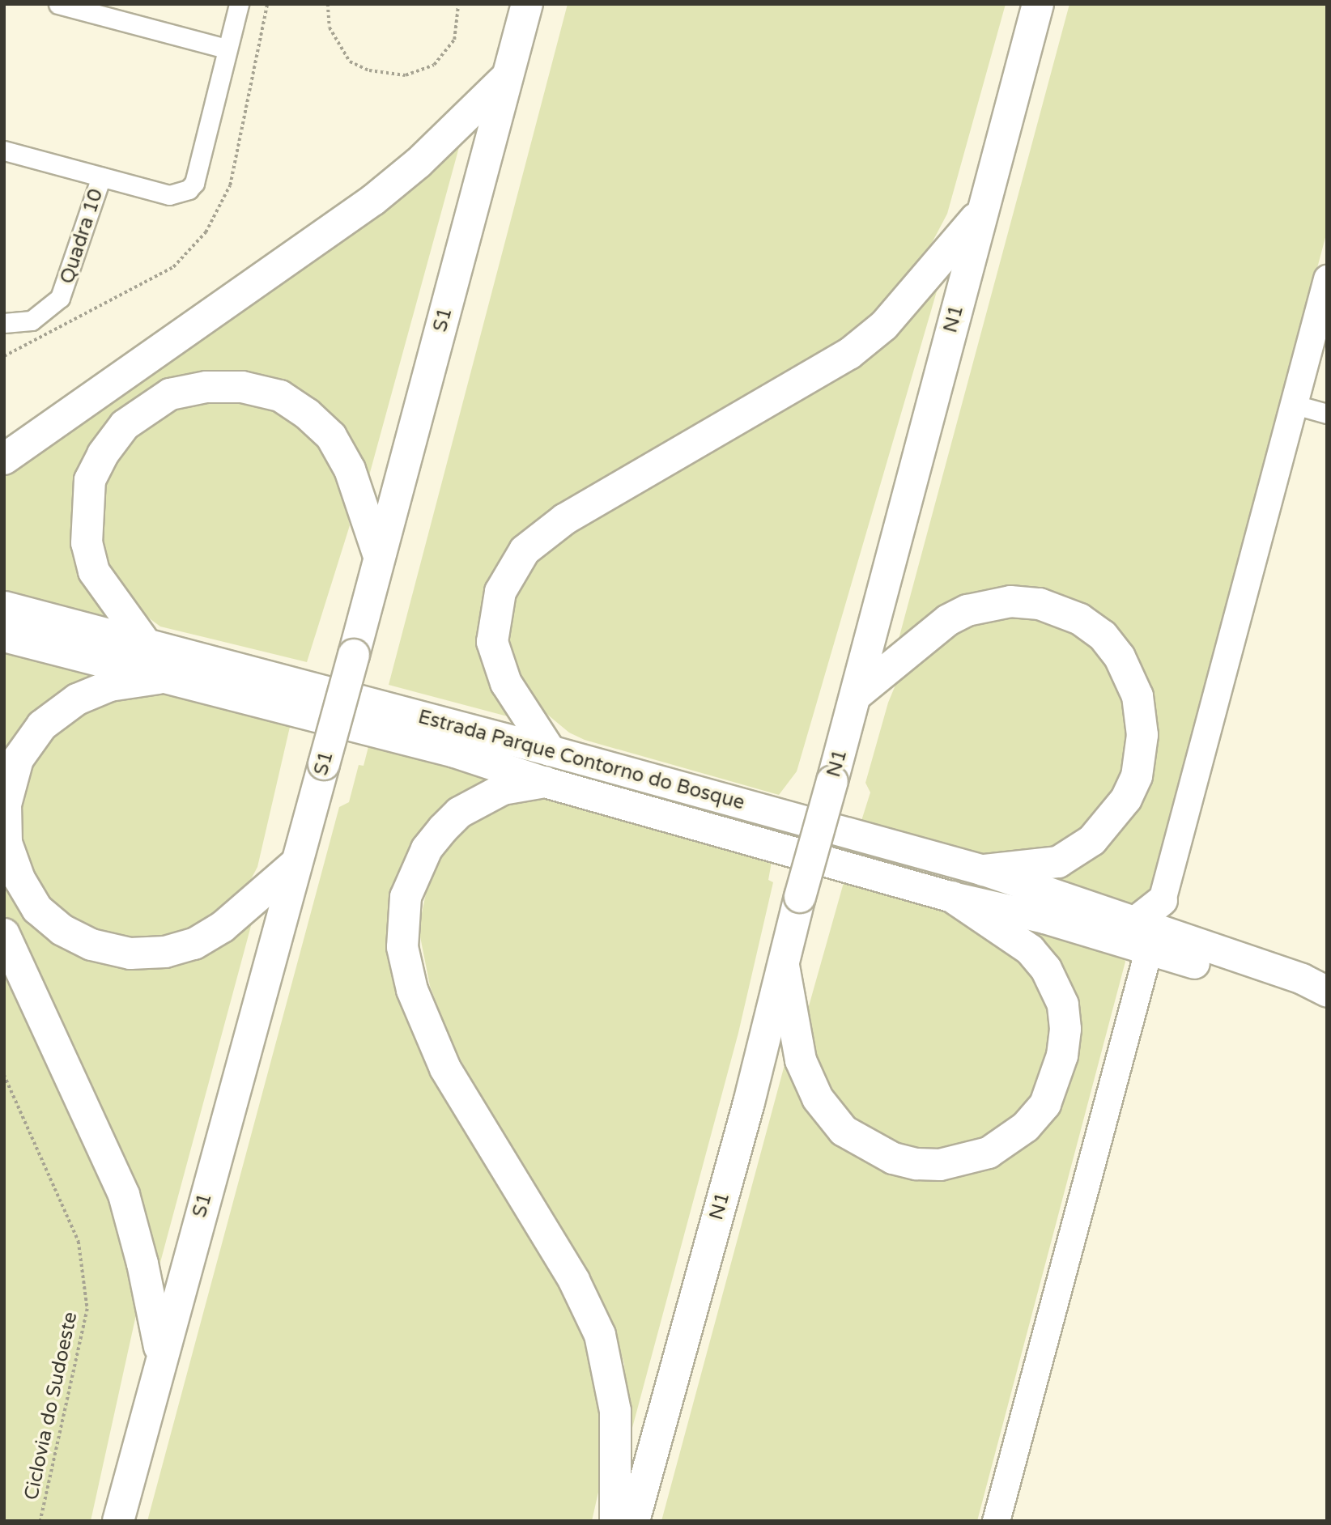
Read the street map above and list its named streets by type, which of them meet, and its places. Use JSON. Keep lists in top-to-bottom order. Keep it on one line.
{"streets":{"highway":["N1","S1"],"main road":["Estrada Parque Contorno do Bosque"],"street":["Quadra 10"],"path":["Ciclovia do Sudoeste"]}}
